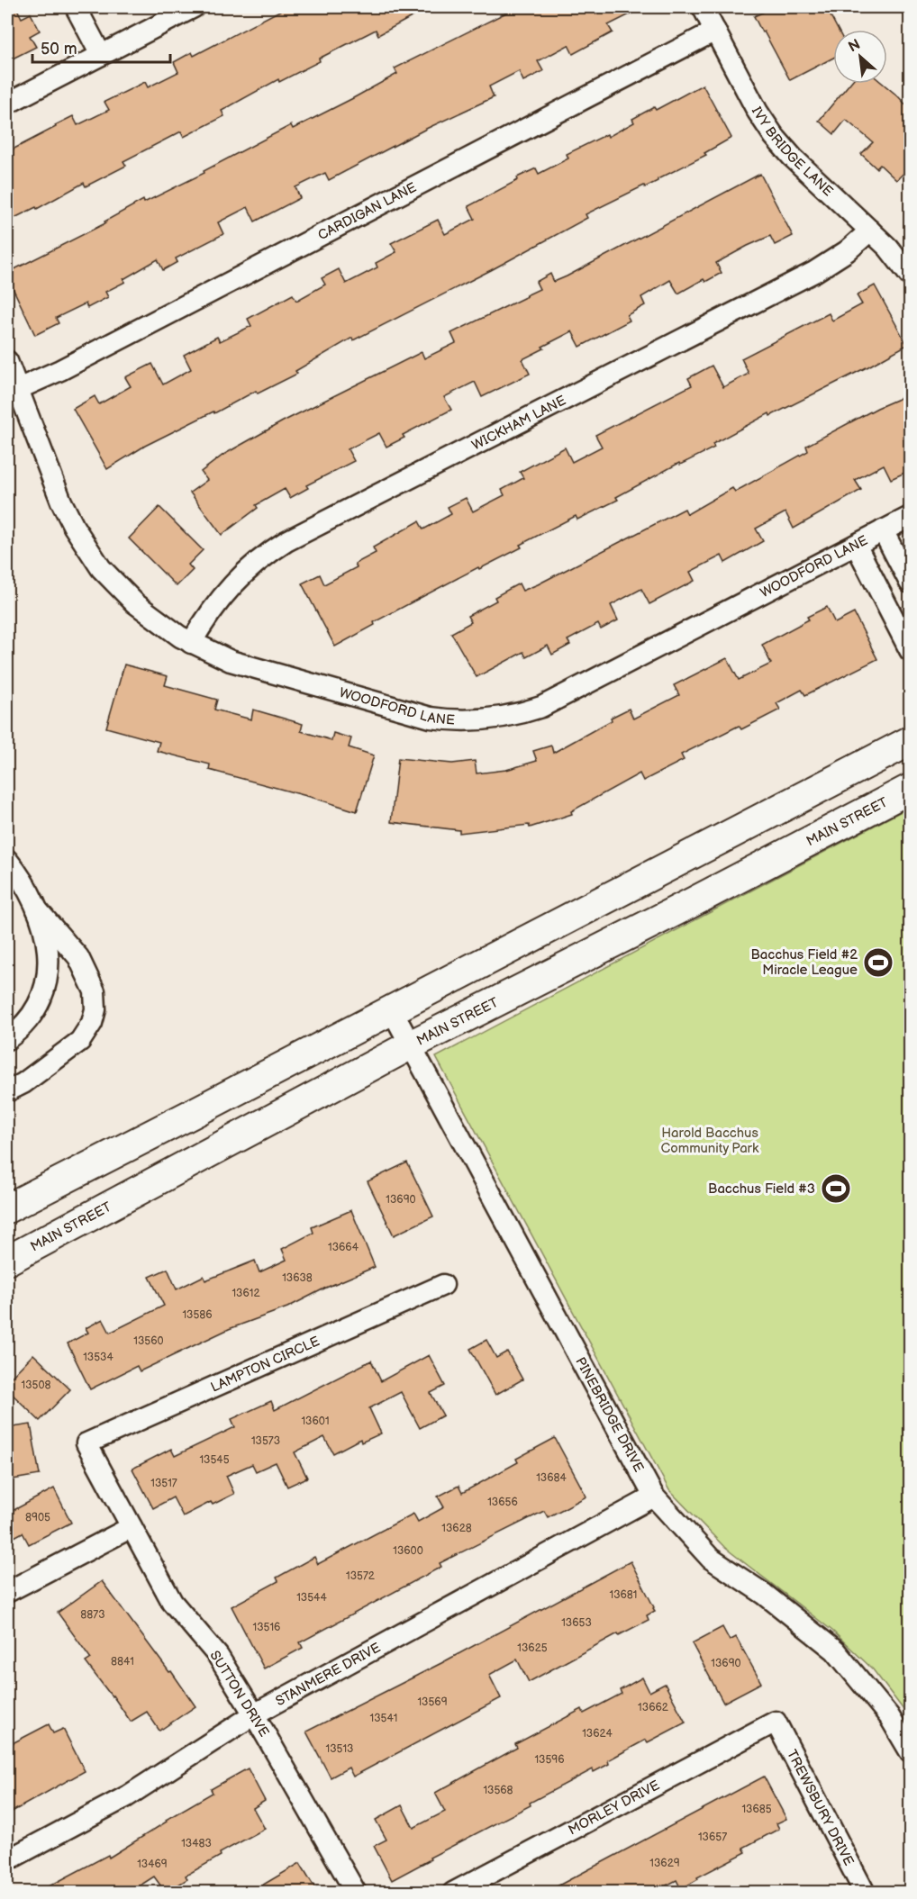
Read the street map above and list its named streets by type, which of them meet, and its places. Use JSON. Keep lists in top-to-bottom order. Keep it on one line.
{"streets":{"main road":["MAIN STREET"],"street":["IVY BRIDGE LANE","CARDIGAN LANE","WICKHAM LANE","WOODFORD LANE","LAMPTON CIRCLE","PINEBRIDGE DRIVE","STANMERE DRIVE","SUTTON DRIVE","MORLEY DRIVE","TREWSBURY DRIVE"]},"crossings":[["IVY BRIDGE LANE","CARDIGAN LANE"],["IVY BRIDGE LANE","WICKHAM LANE"],["CARDIGAN LANE","WOODFORD LANE"],["WICKHAM LANE","WOODFORD LANE"],["MAIN STREET","PINEBRIDGE DRIVE"],["LAMPTON CIRCLE","SUTTON DRIVE"],["PINEBRIDGE DRIVE","STANMERE DRIVE"],["STANMERE DRIVE","SUTTON DRIVE"],["MORLEY DRIVE","TREWSBURY DRIVE"]],"parks":["Harold Bacchus Community Park"],"places":{"sports":["Bacchus Field #2 Miracle League","Bacchus Field #3"]},"house_numbers":["13690","13664","13638","13612","13586","13560","13534","13508","13601","13573","13545","13684","13517","13656","8905","13628","13600","13572","13681","13544","8873","13653","13516","13625","8841","13690","13569","13662","13541","13624","13513","13596","13568","13685","13657","13483","13629","13469"],"scale_bar":"50 m","north":"top left"}
